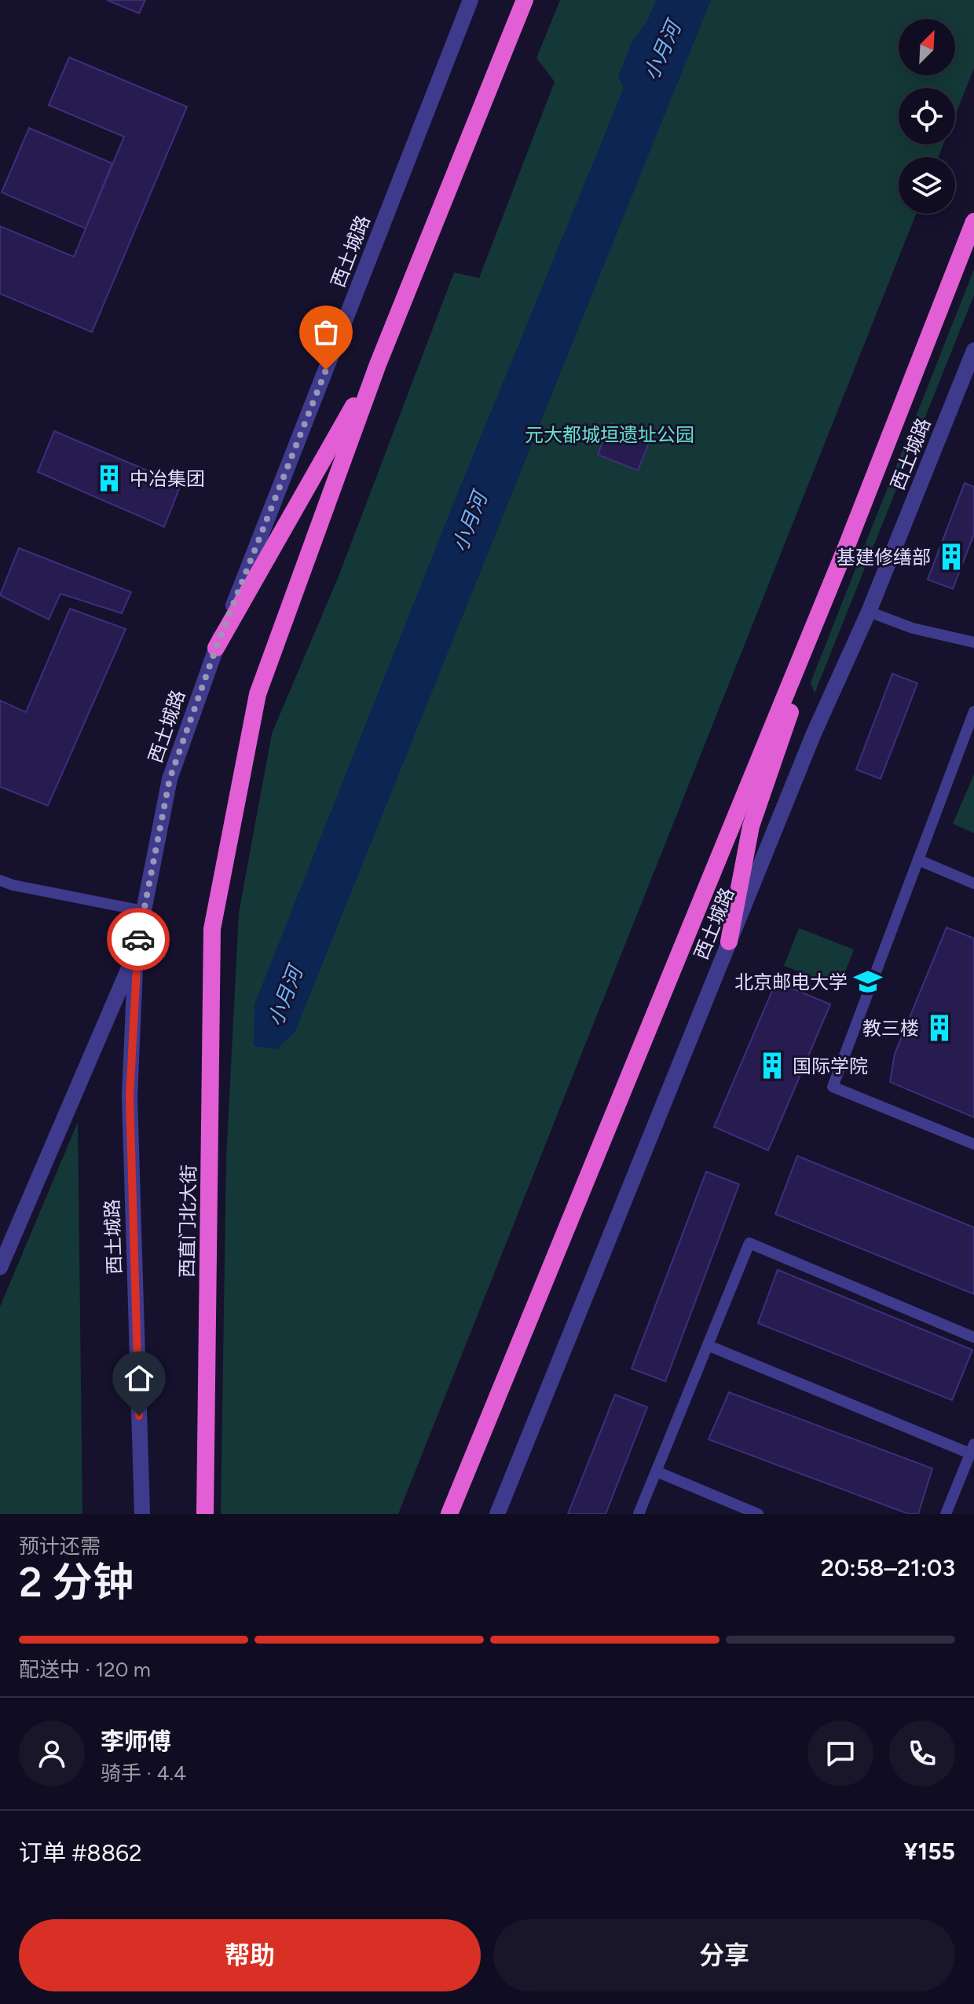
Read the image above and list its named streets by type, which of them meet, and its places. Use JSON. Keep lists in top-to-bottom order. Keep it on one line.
{"streets":{"highway":["西土城路","西直门北大街"]},"water":["小月河"],"parks":["元大都城垣遗址公园"],"places":{"building":["中冶集团","基建修缮部","教三楼","国际学院"],"school or university":["北京邮电大学"]},"north":"top right","page":{"heading":["2 分钟","预计还需","20:58–21:03"],"panel":["李师傅","骑手 · 4.4","订单 #8862","¥155"],"bar":"配送中 · 120 m","buttons":["帮助","分享"]}}
